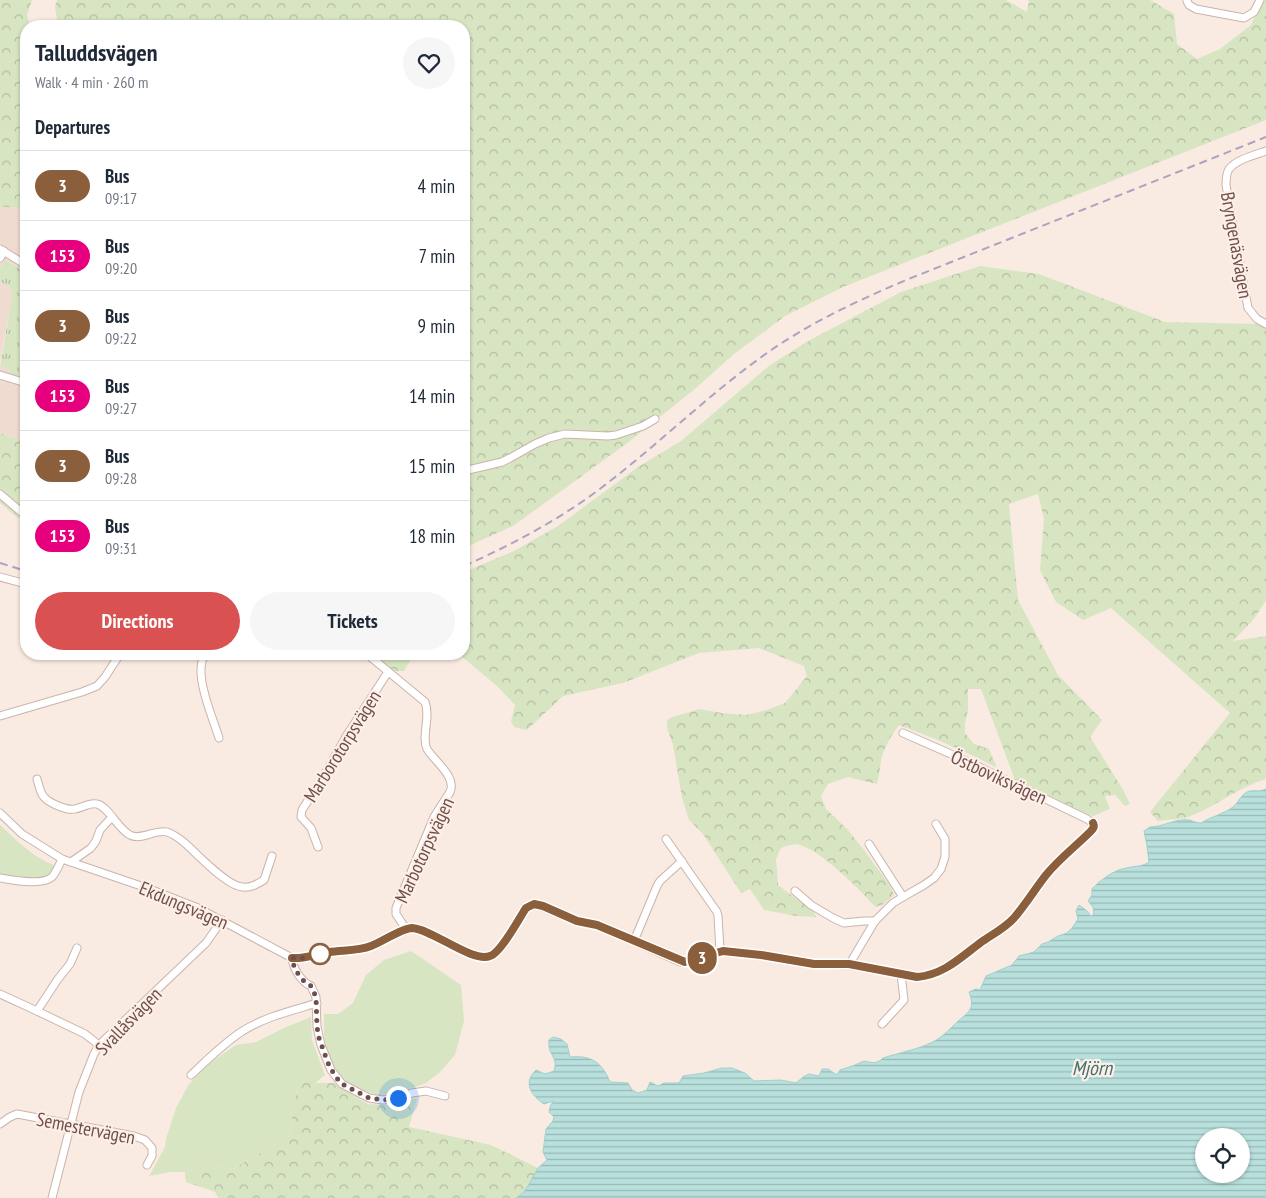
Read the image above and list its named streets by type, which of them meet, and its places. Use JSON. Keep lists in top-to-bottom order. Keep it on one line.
{"streets":{"street":["Bryngenäsvägen","Marborotorpsvägen","Östboviksvägen","Marbotorpsvägen","Ekdungsvägen","Svallåsvägen","Semestervägen"]},"crossings":[["Marborotorpsvägen","Marbotorpsvägen"],["Ekdungsvägen","Svallåsvägen"],["Svallåsvägen","Semestervägen"]],"water":["Mjörn"],"lines":["bus line 3"],"page":{"on_map":"3","heading":[["Talluddsvägen","Walk · 4 min · 260 m"],"Departures"],"list":[{"mark":"3","name":"Bus","note":"09:17","value":"4 min"},{"mark":"153","name":"Bus","note":"09:20","value":"7 min"},{"mark":"3","name":"Bus","note":"09:22","value":"9 min"},{"mark":"153","name":"Bus","note":"09:27","value":"14 min"},{"mark":"3","name":"Bus","note":"09:28","value":"15 min"},{"mark":"153","name":"Bus","note":"09:31","value":"18 min"}],"buttons":["Directions","Tickets"]}}
